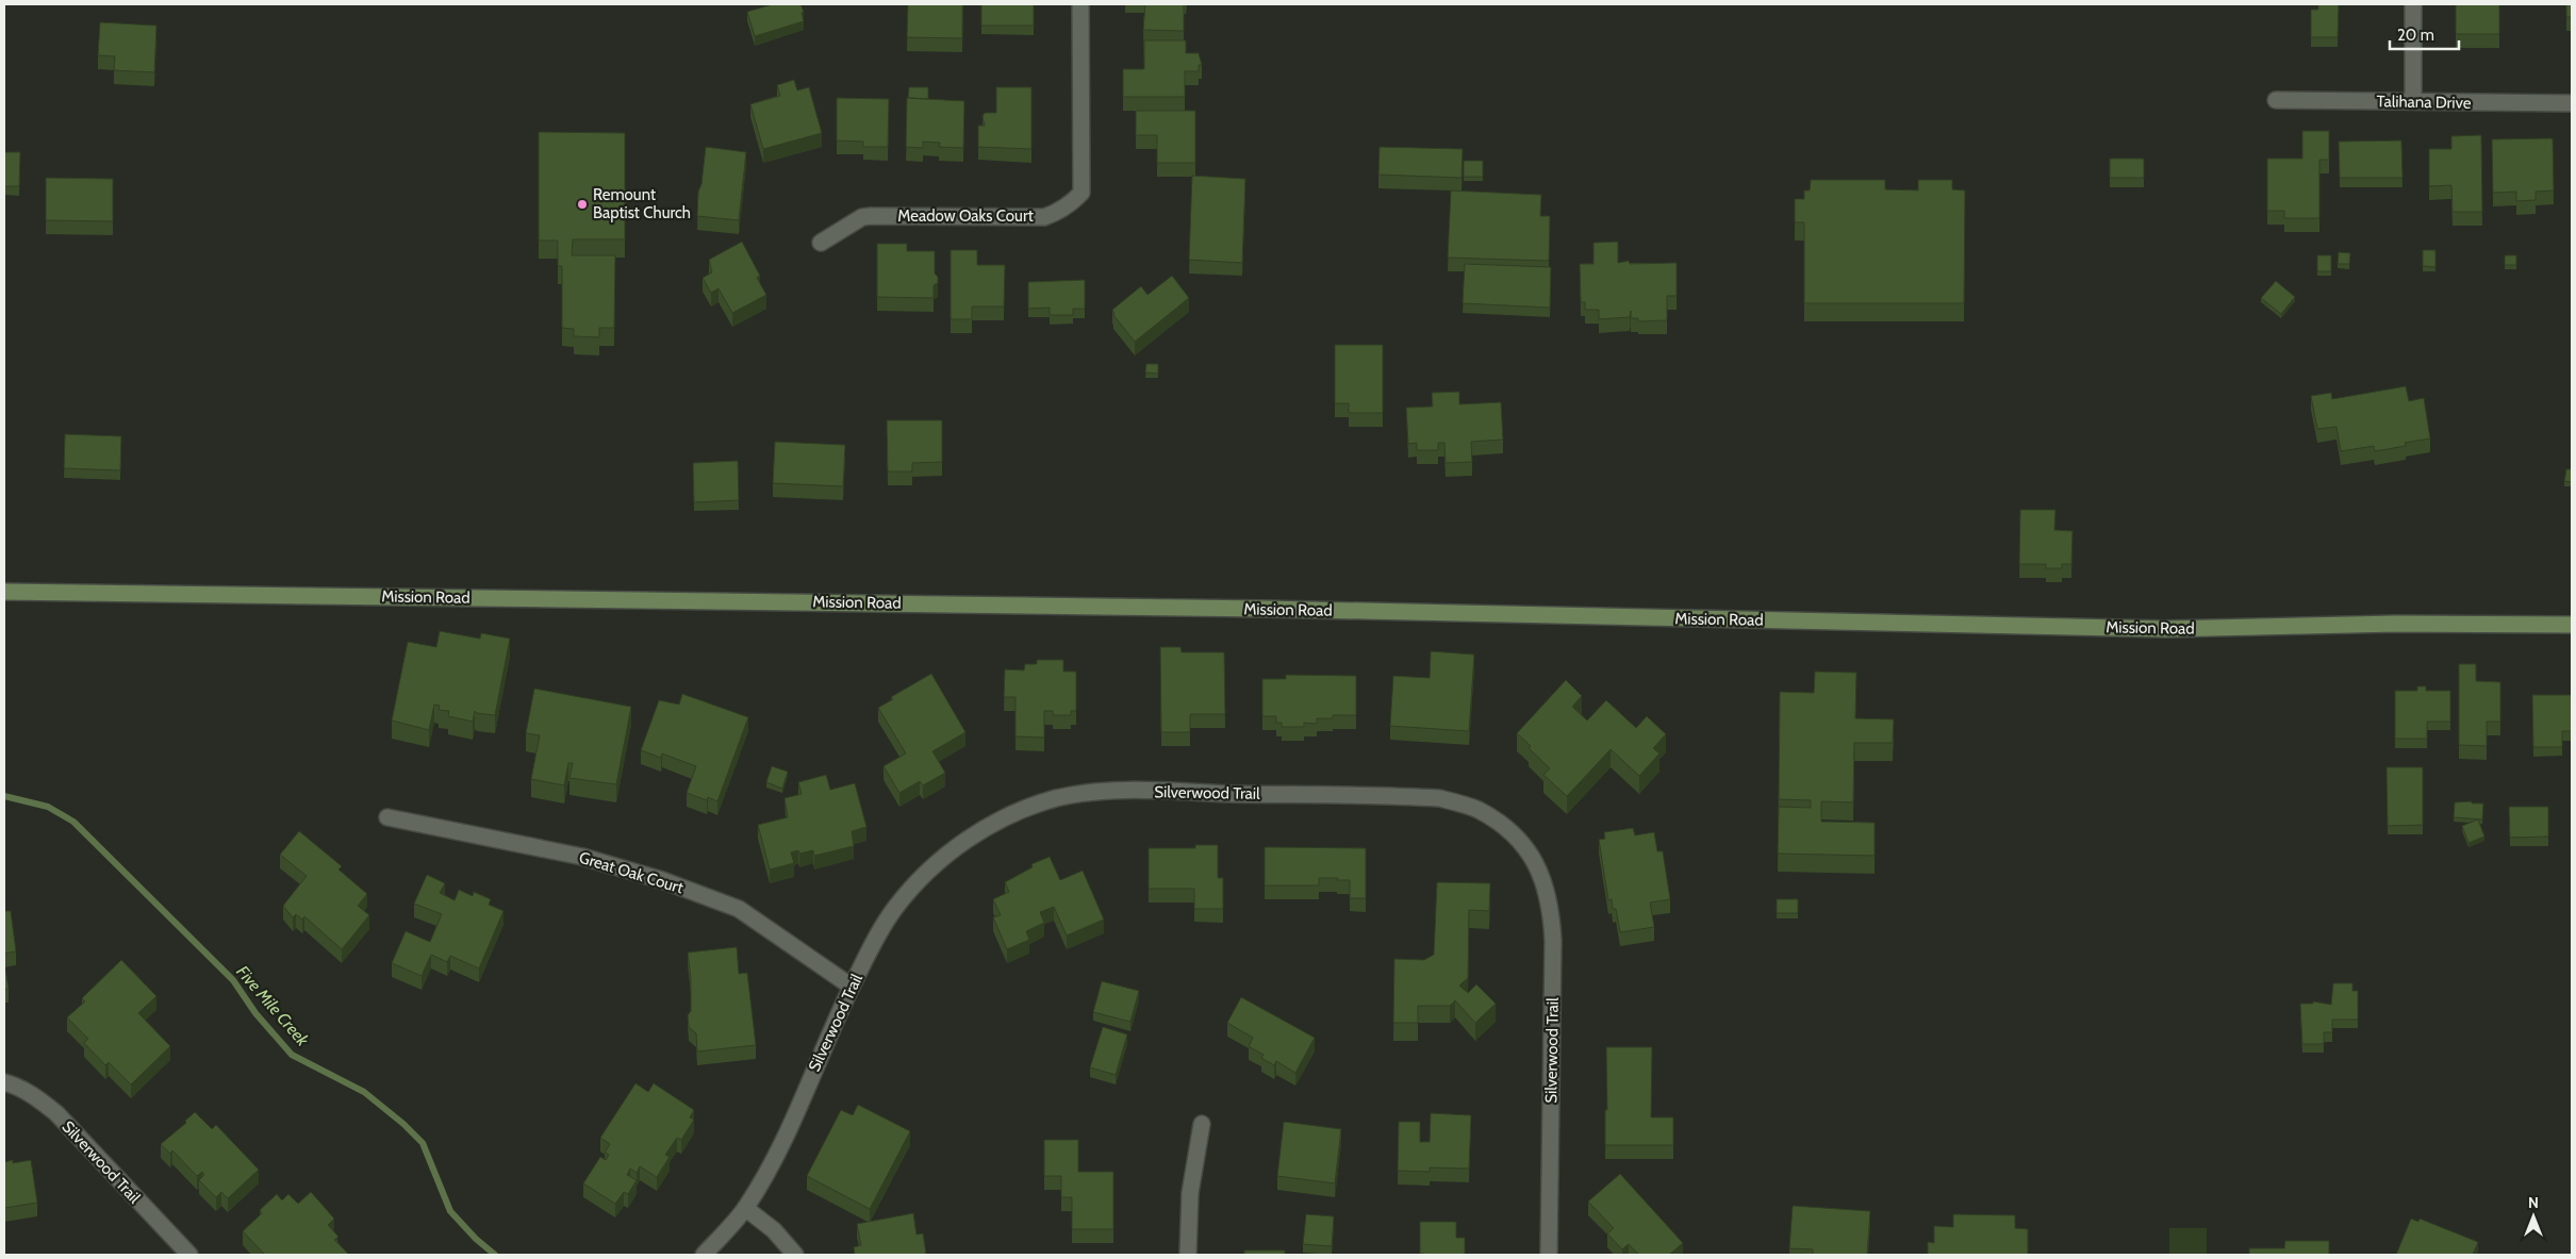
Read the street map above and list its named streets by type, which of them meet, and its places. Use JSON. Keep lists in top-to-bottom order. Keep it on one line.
{"streets":{"street":["Talihana Drive","Meadow Oaks Court","Mission Road","Silverwood Trail","Great Oak Court"]},"crossings":[["Silverwood Trail","Great Oak Court"]],"water":["Five Mile Creek"],"places":["Remount Baptist Church"],"scale_bar":"20 m","north":"top"}
